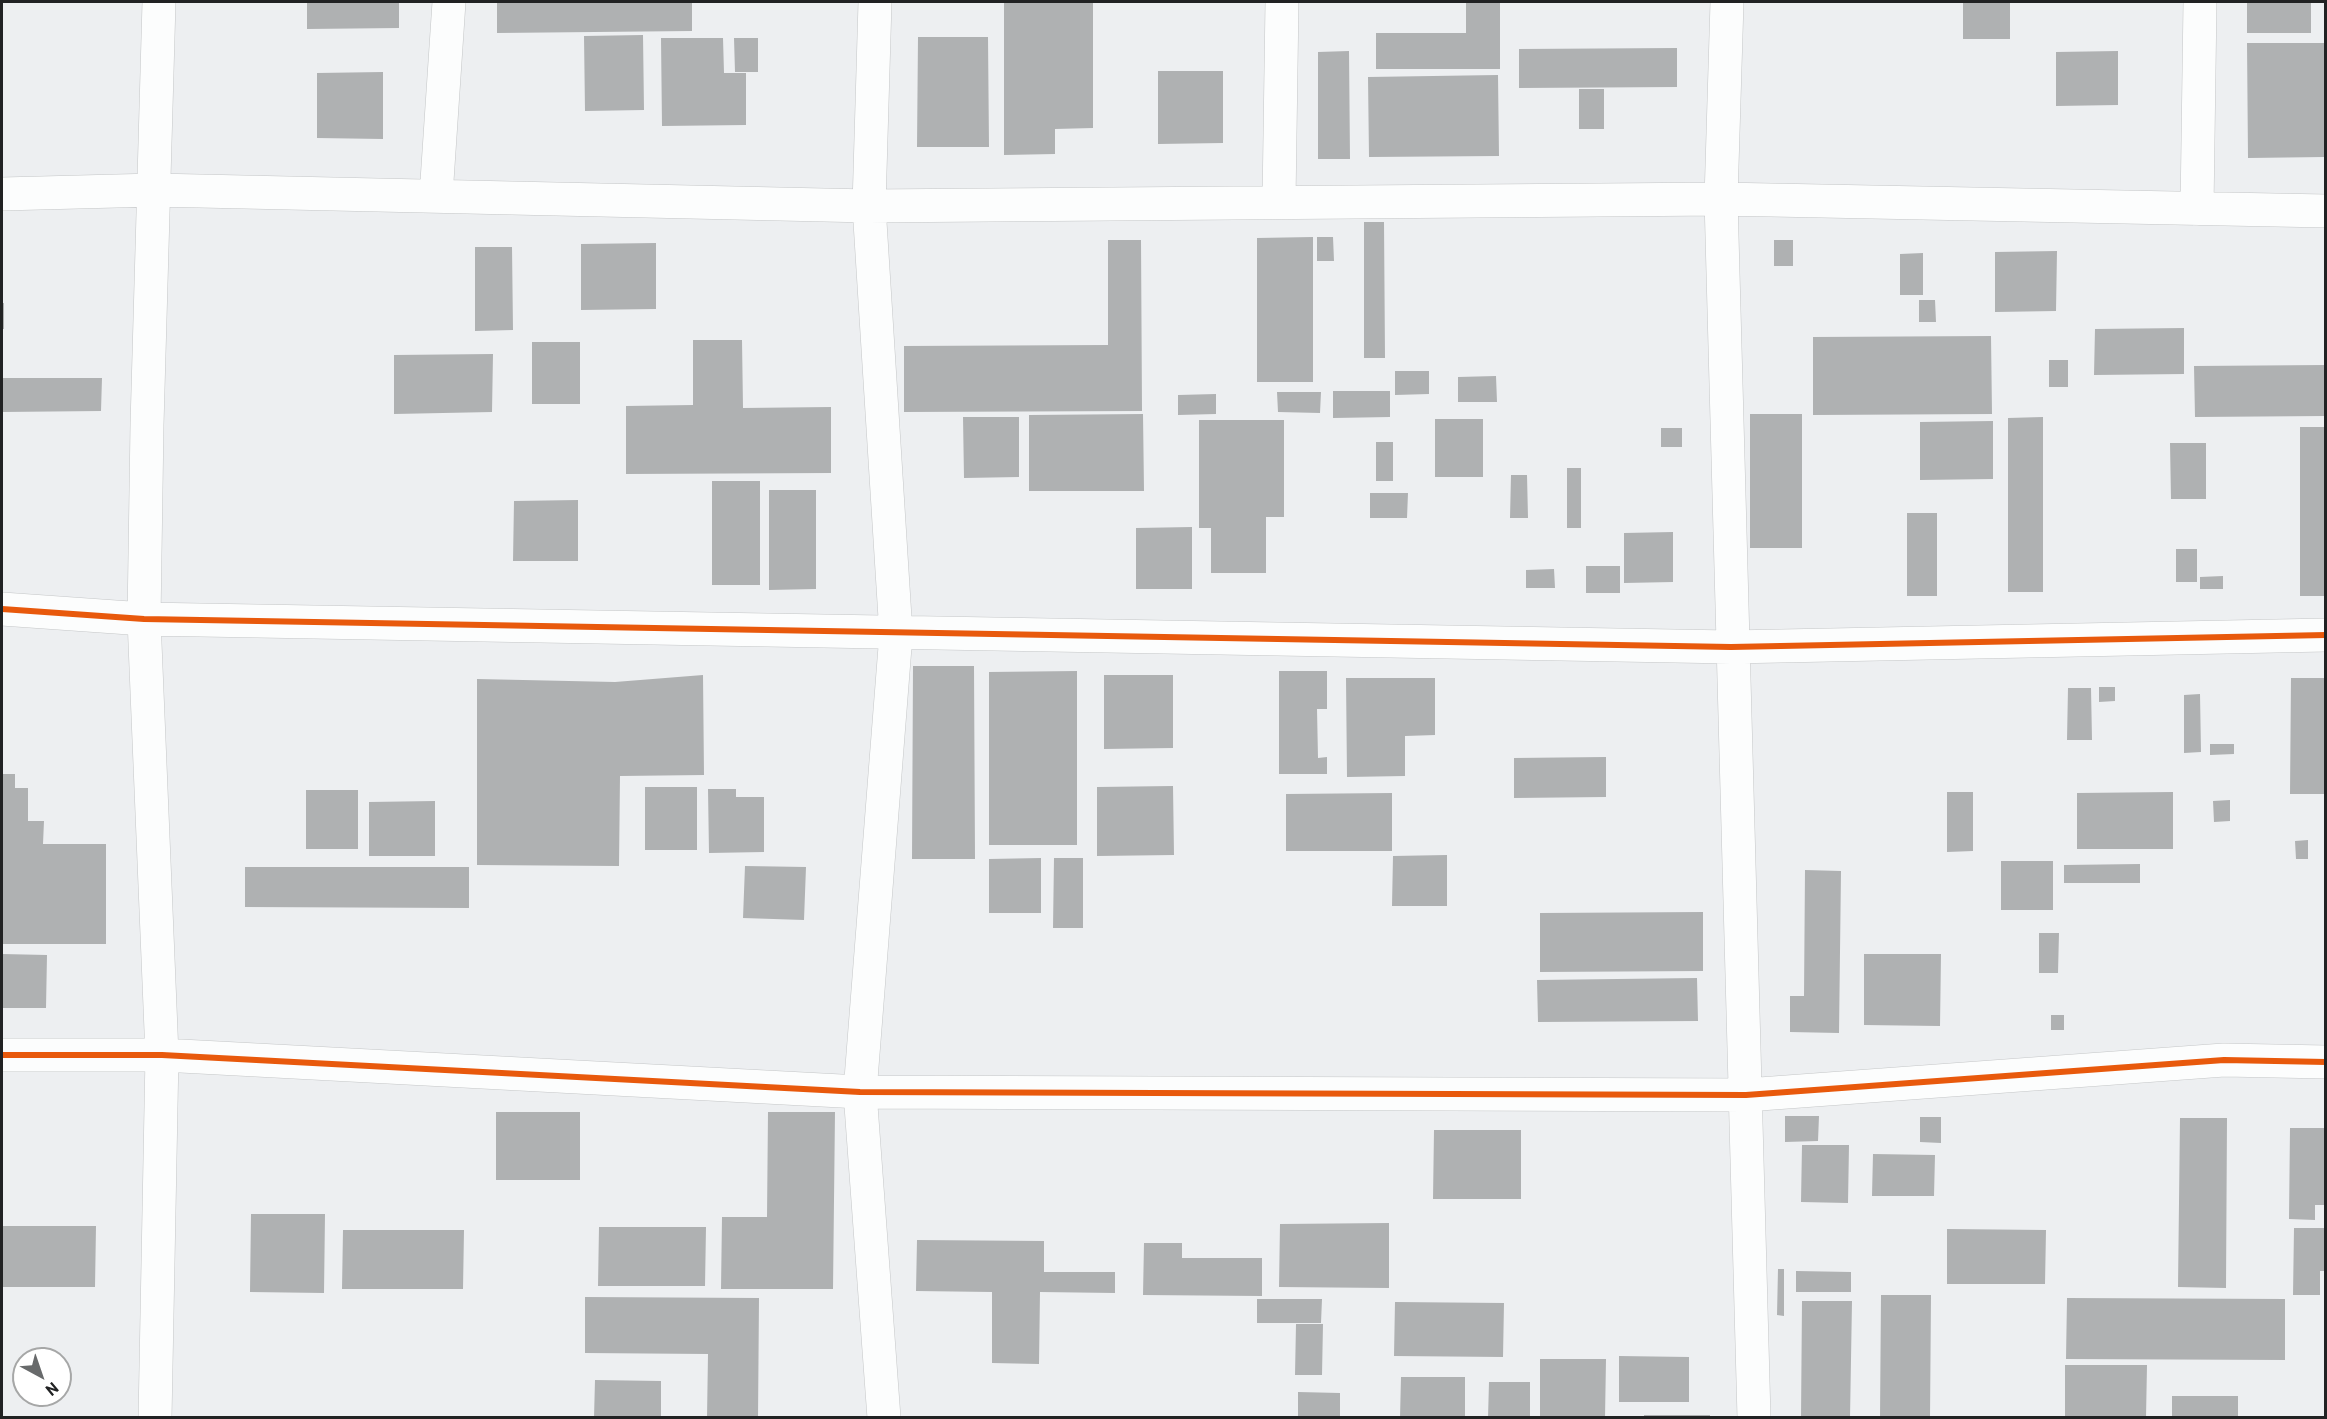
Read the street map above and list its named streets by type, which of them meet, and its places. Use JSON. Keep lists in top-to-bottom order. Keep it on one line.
{"north":"bottom right"}
